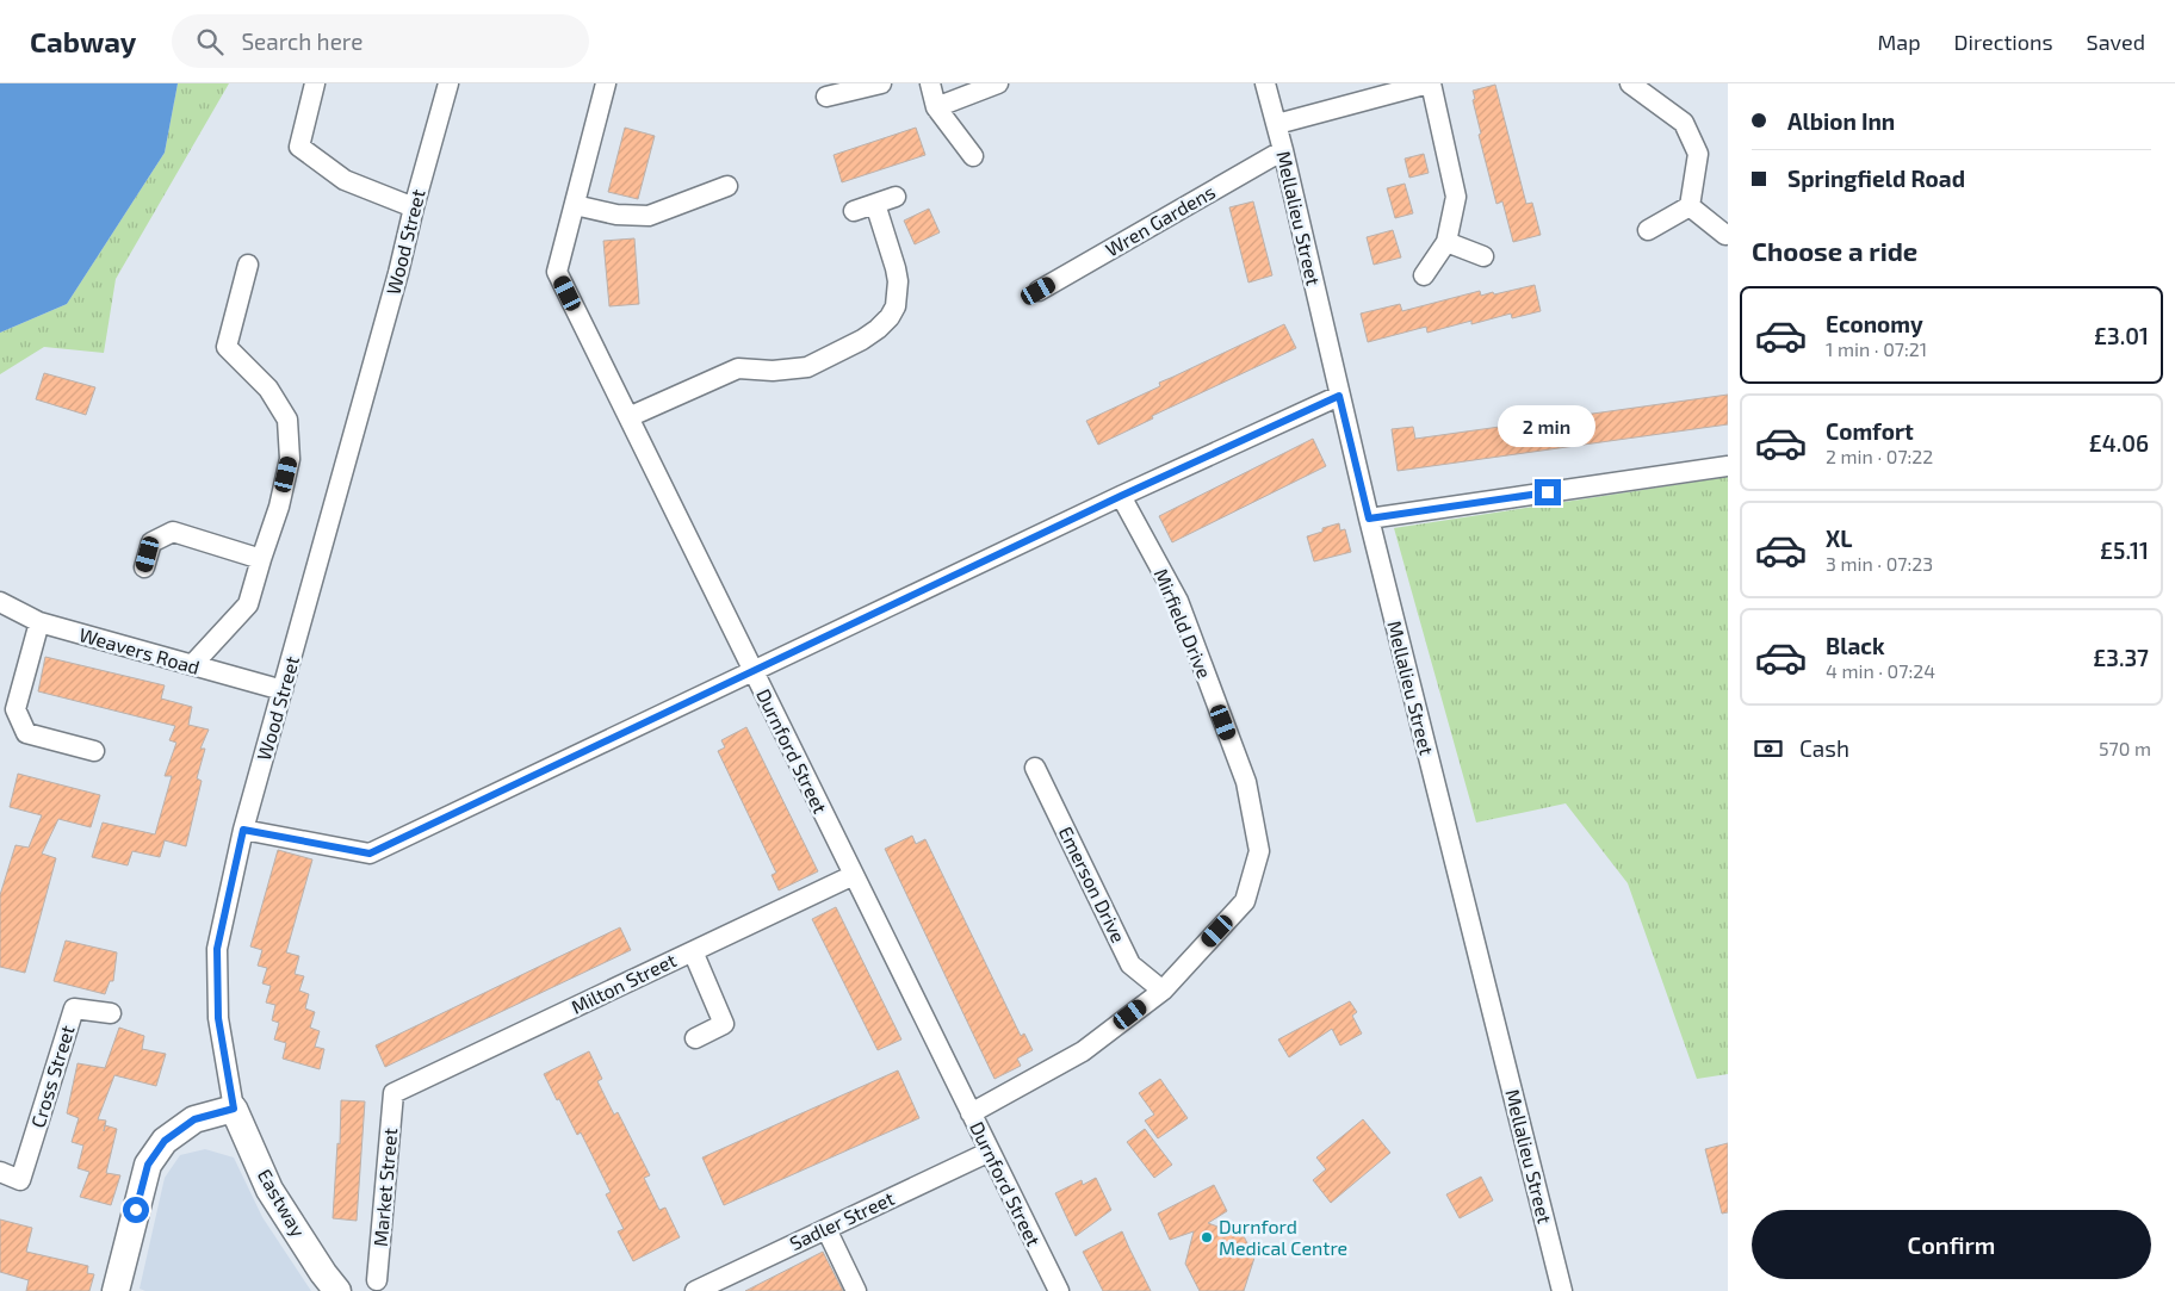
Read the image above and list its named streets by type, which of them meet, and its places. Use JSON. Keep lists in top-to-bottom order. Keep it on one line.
{"streets":{"street":["Mellalieu Street","Wren Gardens","Wood Street","Mirfield Drive","Weavers Road","Durnford Street","Emerson Drive","Milton Street","Cross Street","Market Street","Eastway","Sadler Street"]},"crossings":[["Mellalieu Street","Wren Gardens"],["Wood Street","Weavers Road"],["Wood Street","Eastway"],["Mirfield Drive","Durnford Street"],["Mirfield Drive","Emerson Drive"],["Durnford Street","Milton Street"],["Durnford Street","Sadler Street"],["Milton Street","Market Street"]],"places":["Durnford Medical Centre"],"page":{"header":"Cabway","search":"Search here","nav":["Map","Directions","Saved"],"banner":["Albion Inn","Springfield Road"],"heading":"Choose a ride","list":[{"name":"Economy","note":"1 min · 07:21","value":"£3.01"},{"name":"Comfort","note":"2 min · 07:22","value":"£4.06"},{"name":"XL","note":"3 min · 07:23","value":"£5.11"},{"name":"Black","note":"4 min · 07:24","value":"£3.37"}],"bubble":"2 min","pay":["Cash","570 m"],"buttons":"Confirm"}}
